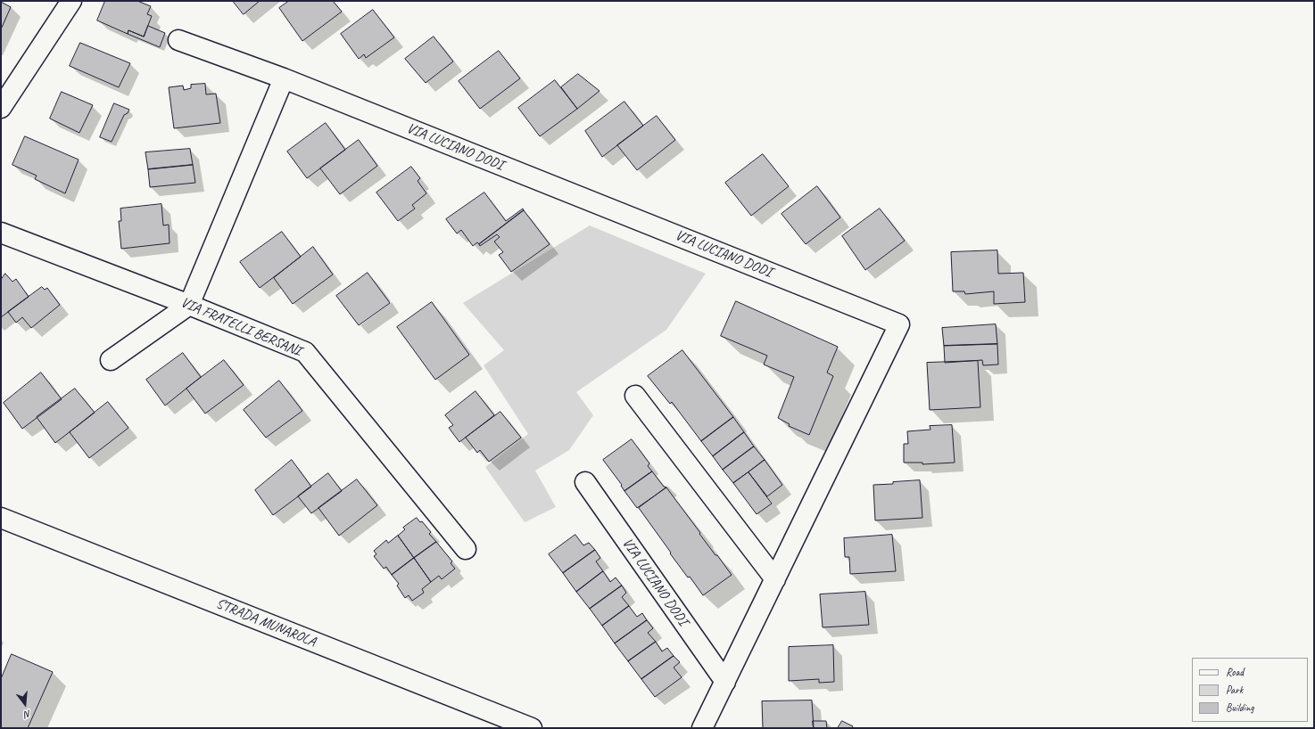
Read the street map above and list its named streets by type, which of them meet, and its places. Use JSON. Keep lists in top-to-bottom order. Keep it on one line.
{"streets":{"street":["VIA LUCIANO DODI","VIA FRATELLI BERSANI","STRADA MUNAROLA"]},"legend":["Road","Park","Building"],"north":"bottom"}
